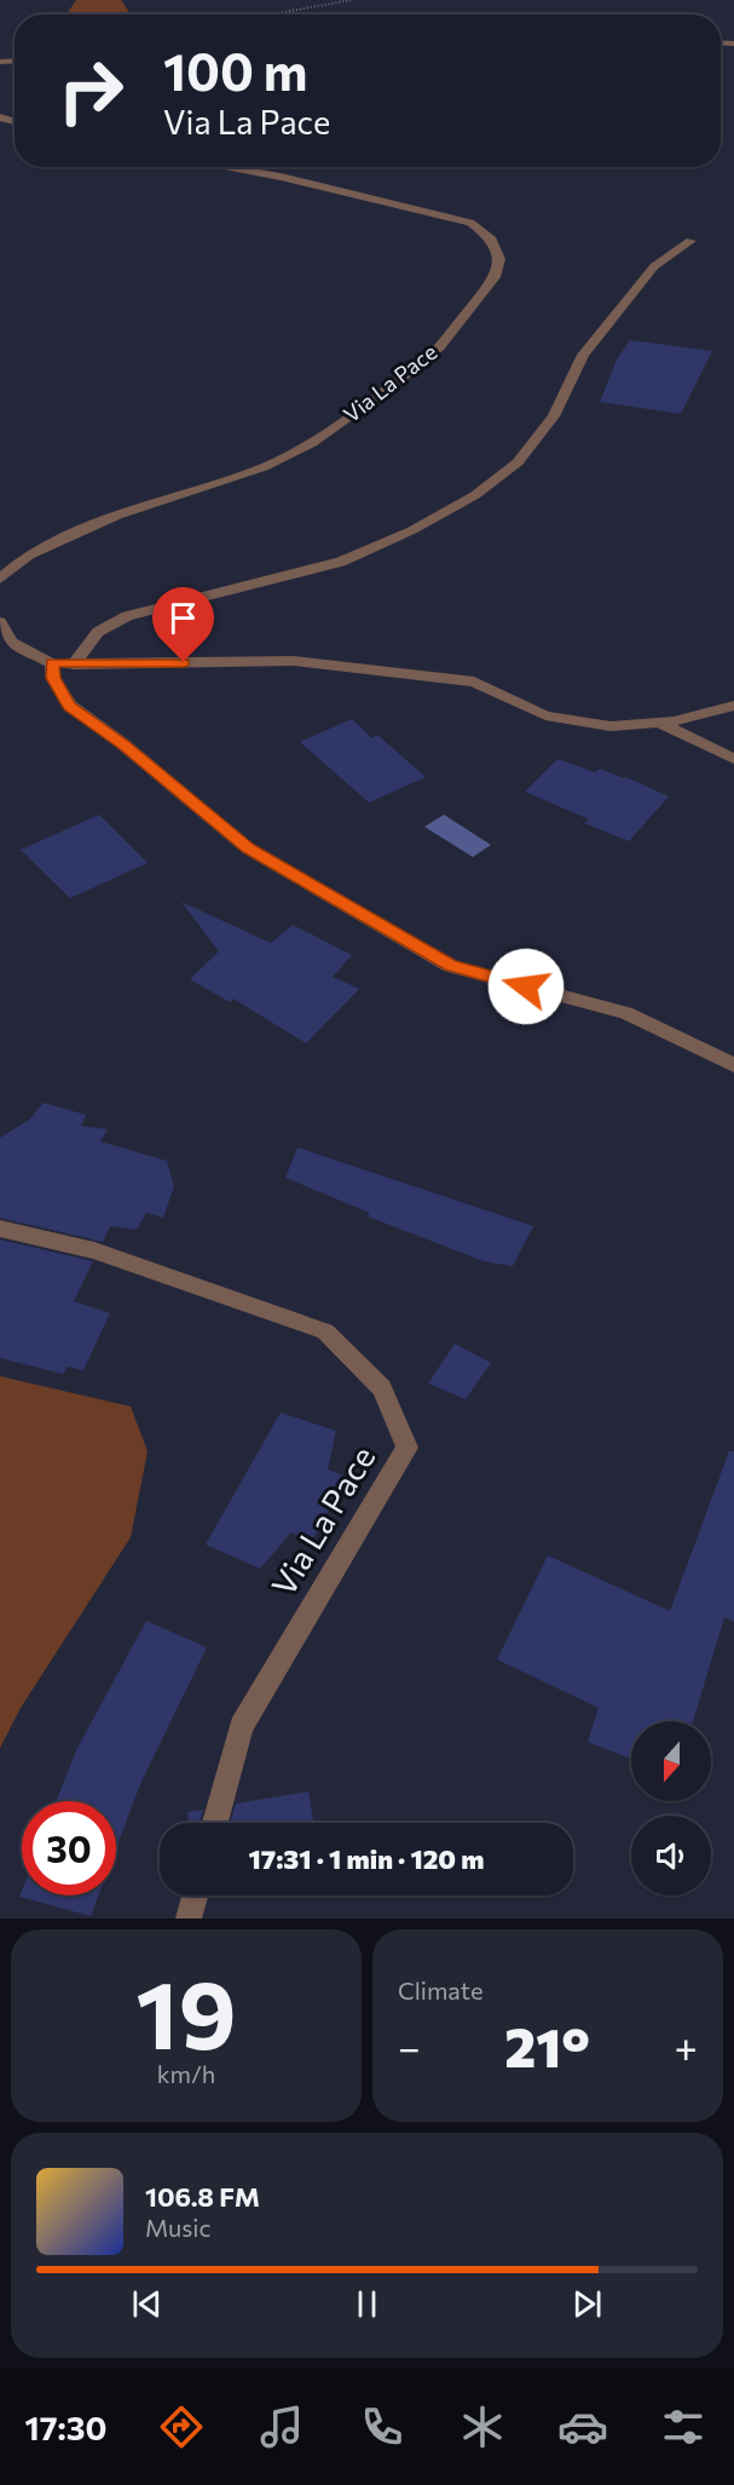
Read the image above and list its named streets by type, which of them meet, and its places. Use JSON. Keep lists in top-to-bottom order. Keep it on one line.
{"streets":{"street":["Via La Pace"]},"north":"bottom","page":{"turn":["100 m","Via La Pace"],"limit":"30","trip":"17:31 · 1 min · 120 m","tile":[["19","km/h"],"Climate"],"heat":["−","21°","+"],"song":["106.8 FM","Music"],"tabs":"17:30"}}
